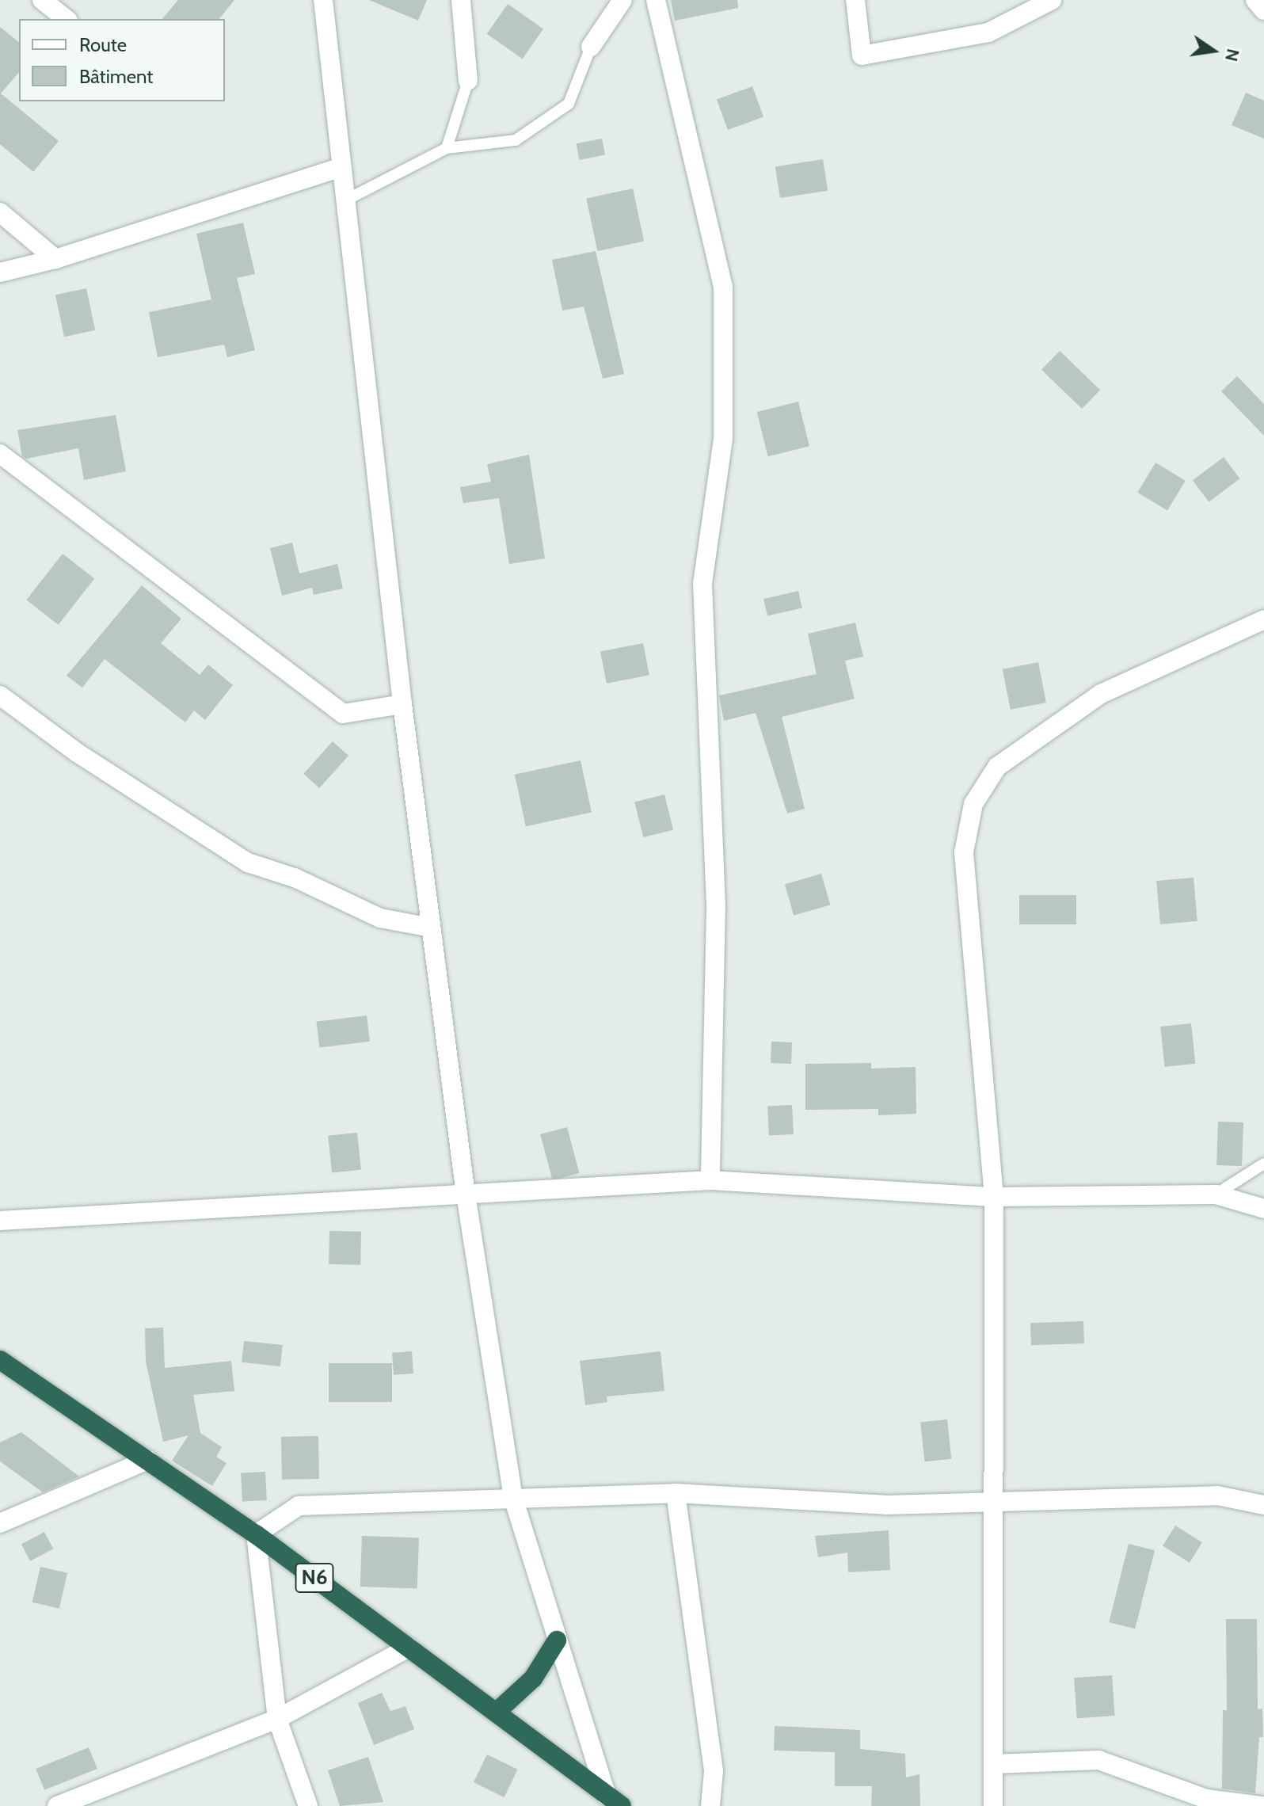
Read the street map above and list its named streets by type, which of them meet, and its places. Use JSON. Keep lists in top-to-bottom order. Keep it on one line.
{"streets":{"highway":["N6"]},"legend":["Route","Bâtiment"],"north":"right"}
